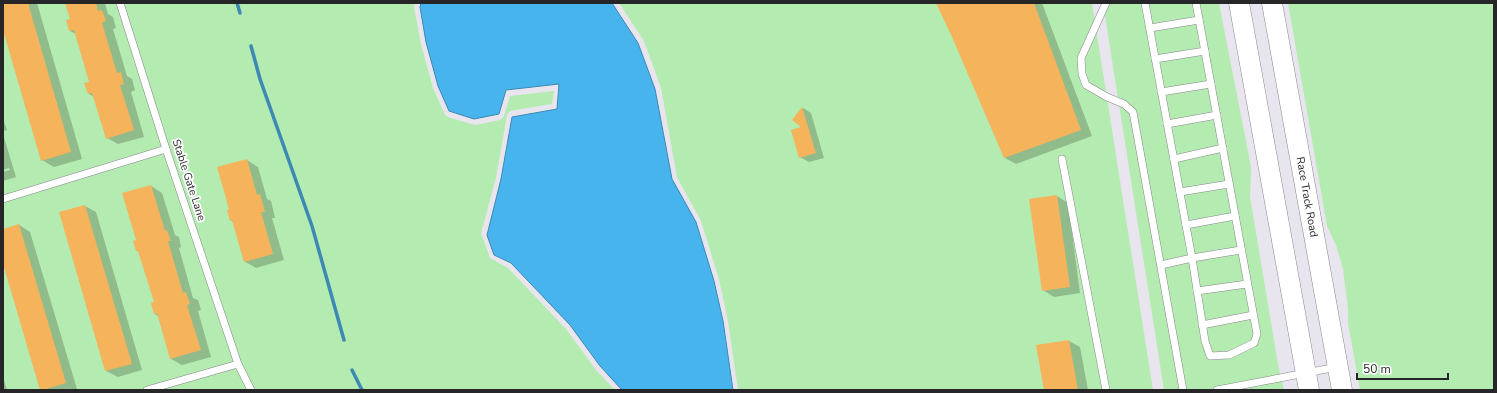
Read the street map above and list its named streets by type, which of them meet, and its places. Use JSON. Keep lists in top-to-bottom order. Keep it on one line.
{"streets":{"main road":["Race Track Road"],"lane":["Stable Gate Lane"]},"scale_bar":"50 m"}
